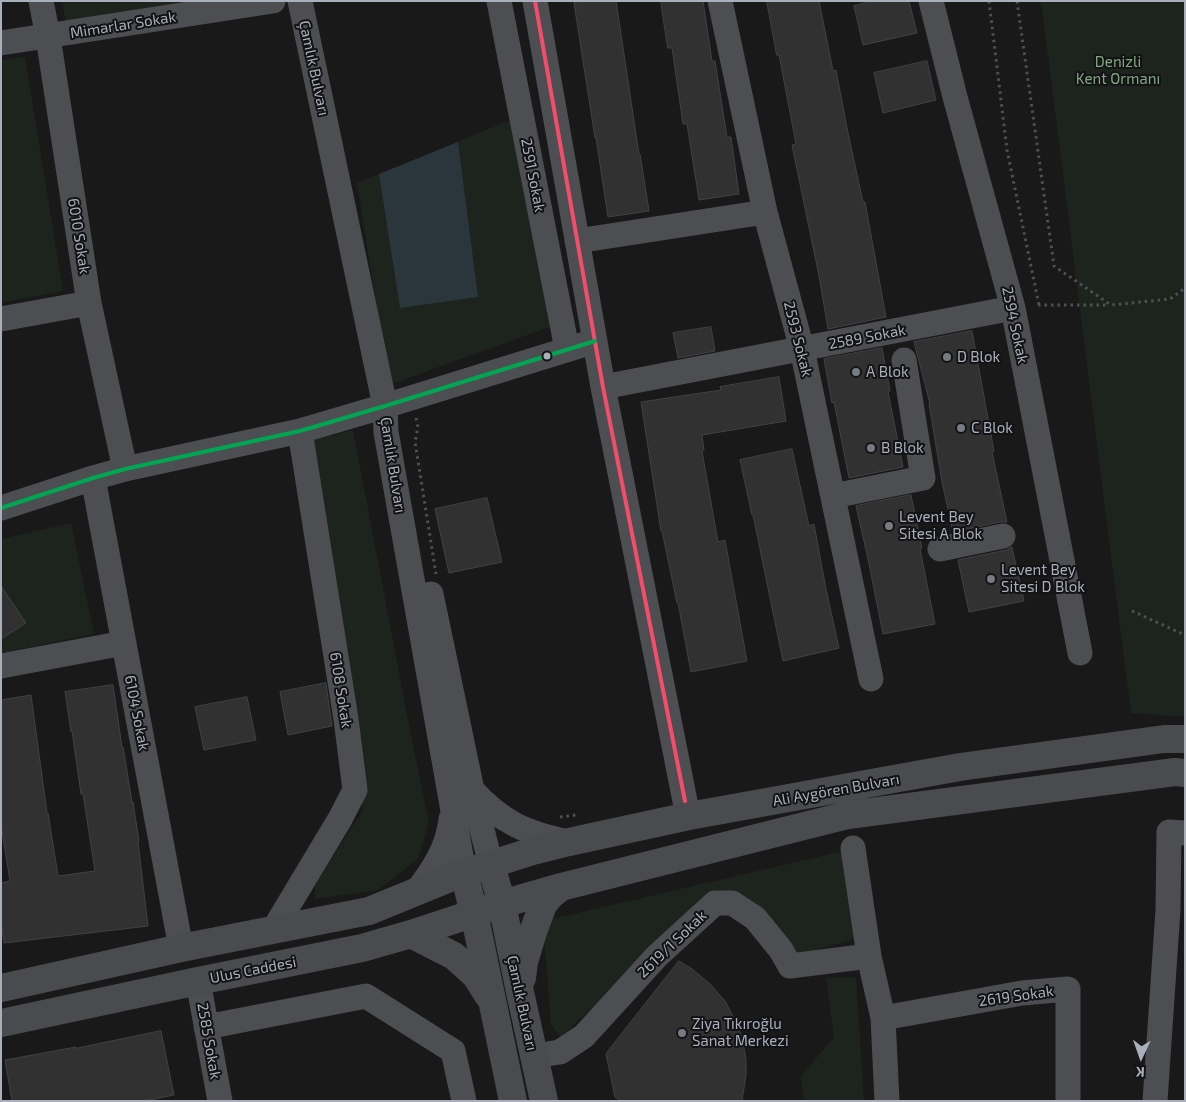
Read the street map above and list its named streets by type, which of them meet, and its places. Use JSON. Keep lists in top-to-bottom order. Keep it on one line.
{"streets":{"main road":["Çamlık Bulvarı","Ali Aygören Bulvarı","Ulus Caddesi"],"street":["Mimarlar Sokak","2591 Sokak","6010 Sokak","2594 Sokak","2589 Sokak","2593 Sokak","6108 Sokak","6104 Sokak","2619/1 Sokak","2619 Sokak","2585 Sokak"]},"crossings":[["Mimarlar Sokak","6010 Sokak"],["Çamlık Bulvarı","Ali Aygören Bulvarı"],["Çamlık Bulvarı","2619/1 Sokak"],["Çamlık Bulvarı","Ulus Caddesi"],["2591 Sokak","2589 Sokak"],["2594 Sokak","2589 Sokak"],["2589 Sokak","2593 Sokak"],["Ali Aygören Bulvarı","Ulus Caddesi"],["Ulus Caddesi","2585 Sokak"]],"parks":["Denizli Kent Ormanı"],"places":["D Blok","A Blok","C Blok","B Blok","Levent Bey Sitesi A Blok","Levent Bey Sitesi D Blok","Ziya Tıkıroğlu Sanat Merkezi"],"north":"bottom"}
